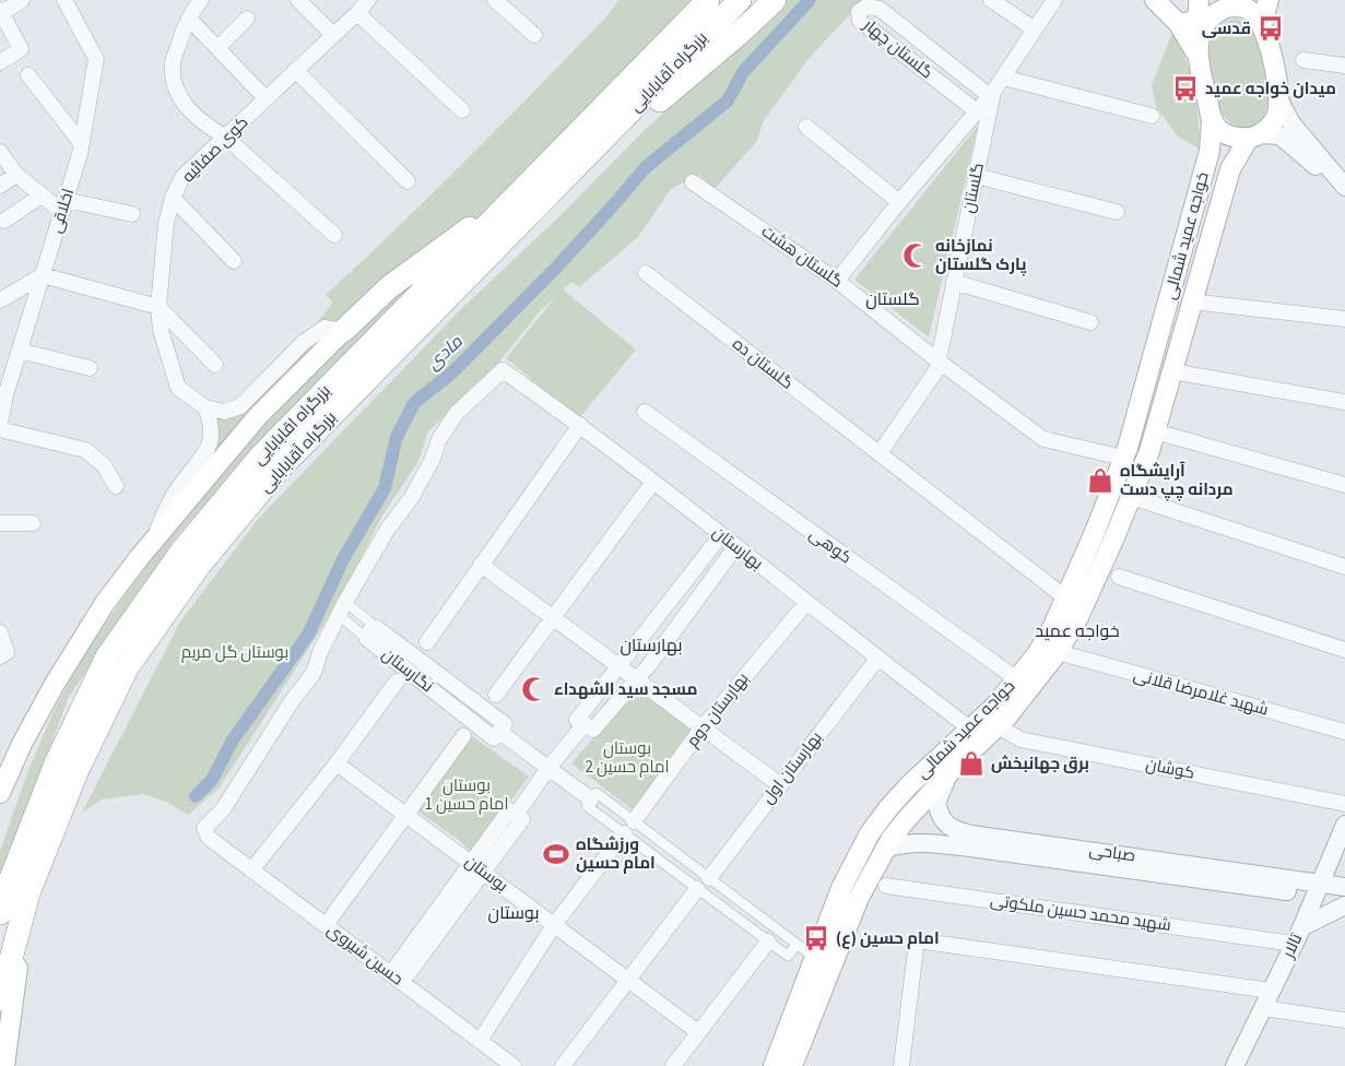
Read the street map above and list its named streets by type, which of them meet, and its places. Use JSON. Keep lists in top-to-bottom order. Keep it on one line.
{"streets":{"highway":["بزرگراه آقابابایی","بزرگراه اقابابایی"],"main road":["خواجه عمید شمالی"],"street":["گلستان چهار","کوی صفائیه","گلستان","اخلاقی","گلستان هشت","گلستان ده","کوهی","بهارستان","نگارستان","شهید غلامرضا قلانی","بهارستان دوم","بهارستان اول","کوشان","صباحی","بوستان","شهید محمد حسین ملکوتی","تالار","حسین شیروی"]},"crossings":[["گلستان چهار","گلستان"],["گلستان","گلستان هشت"],["گلستان","گلستان ده"],["خواجه عمید شمالی","گلستان ده"],["خواجه عمید شمالی","کوهی"],["خواجه عمید شمالی","بهارستان"],["خواجه عمید شمالی","نگارستان"],["خواجه عمید شمالی","شهید غلامرضا قلانی"],["خواجه عمید شمالی","کوشان"],["خواجه عمید شمالی","صباحی"],["خواجه عمید شمالی","شهید محمد حسین ملکوتی"],["بهارستان","بهارستان دوم"],["بهارستان","بهارستان اول"],["بهارستان","حسین شیروی"],["نگارستان","بهارستان دوم"],["نگارستان","بهارستان اول"],["بهارستان دوم","بوستان"],["بهارستان دوم","حسین شیروی"],["بهارستان اول","بوستان"],["صباحی","تالار"],["شهید محمد حسین ملکوتی","تالار"]],"districts":["گلستان","خواجه عمید","بهارستان","بوستان"],"water":["مادی"],"parks":["بوستان گل مریم","بوستان امام حسین 2","بوستان امام حسین 1"],"places":{"bus stop":["قدسی","میدان خواجه عمید","امام حسین (ع)"],"mosque":["نمازخانه پارک گلستان","مسجد سید الشهداء"],"shop":["آرایشگاه مردانه چپ دست","برق جهانبخش"],"sports":["ورزشگاه امام حسین"]}}
